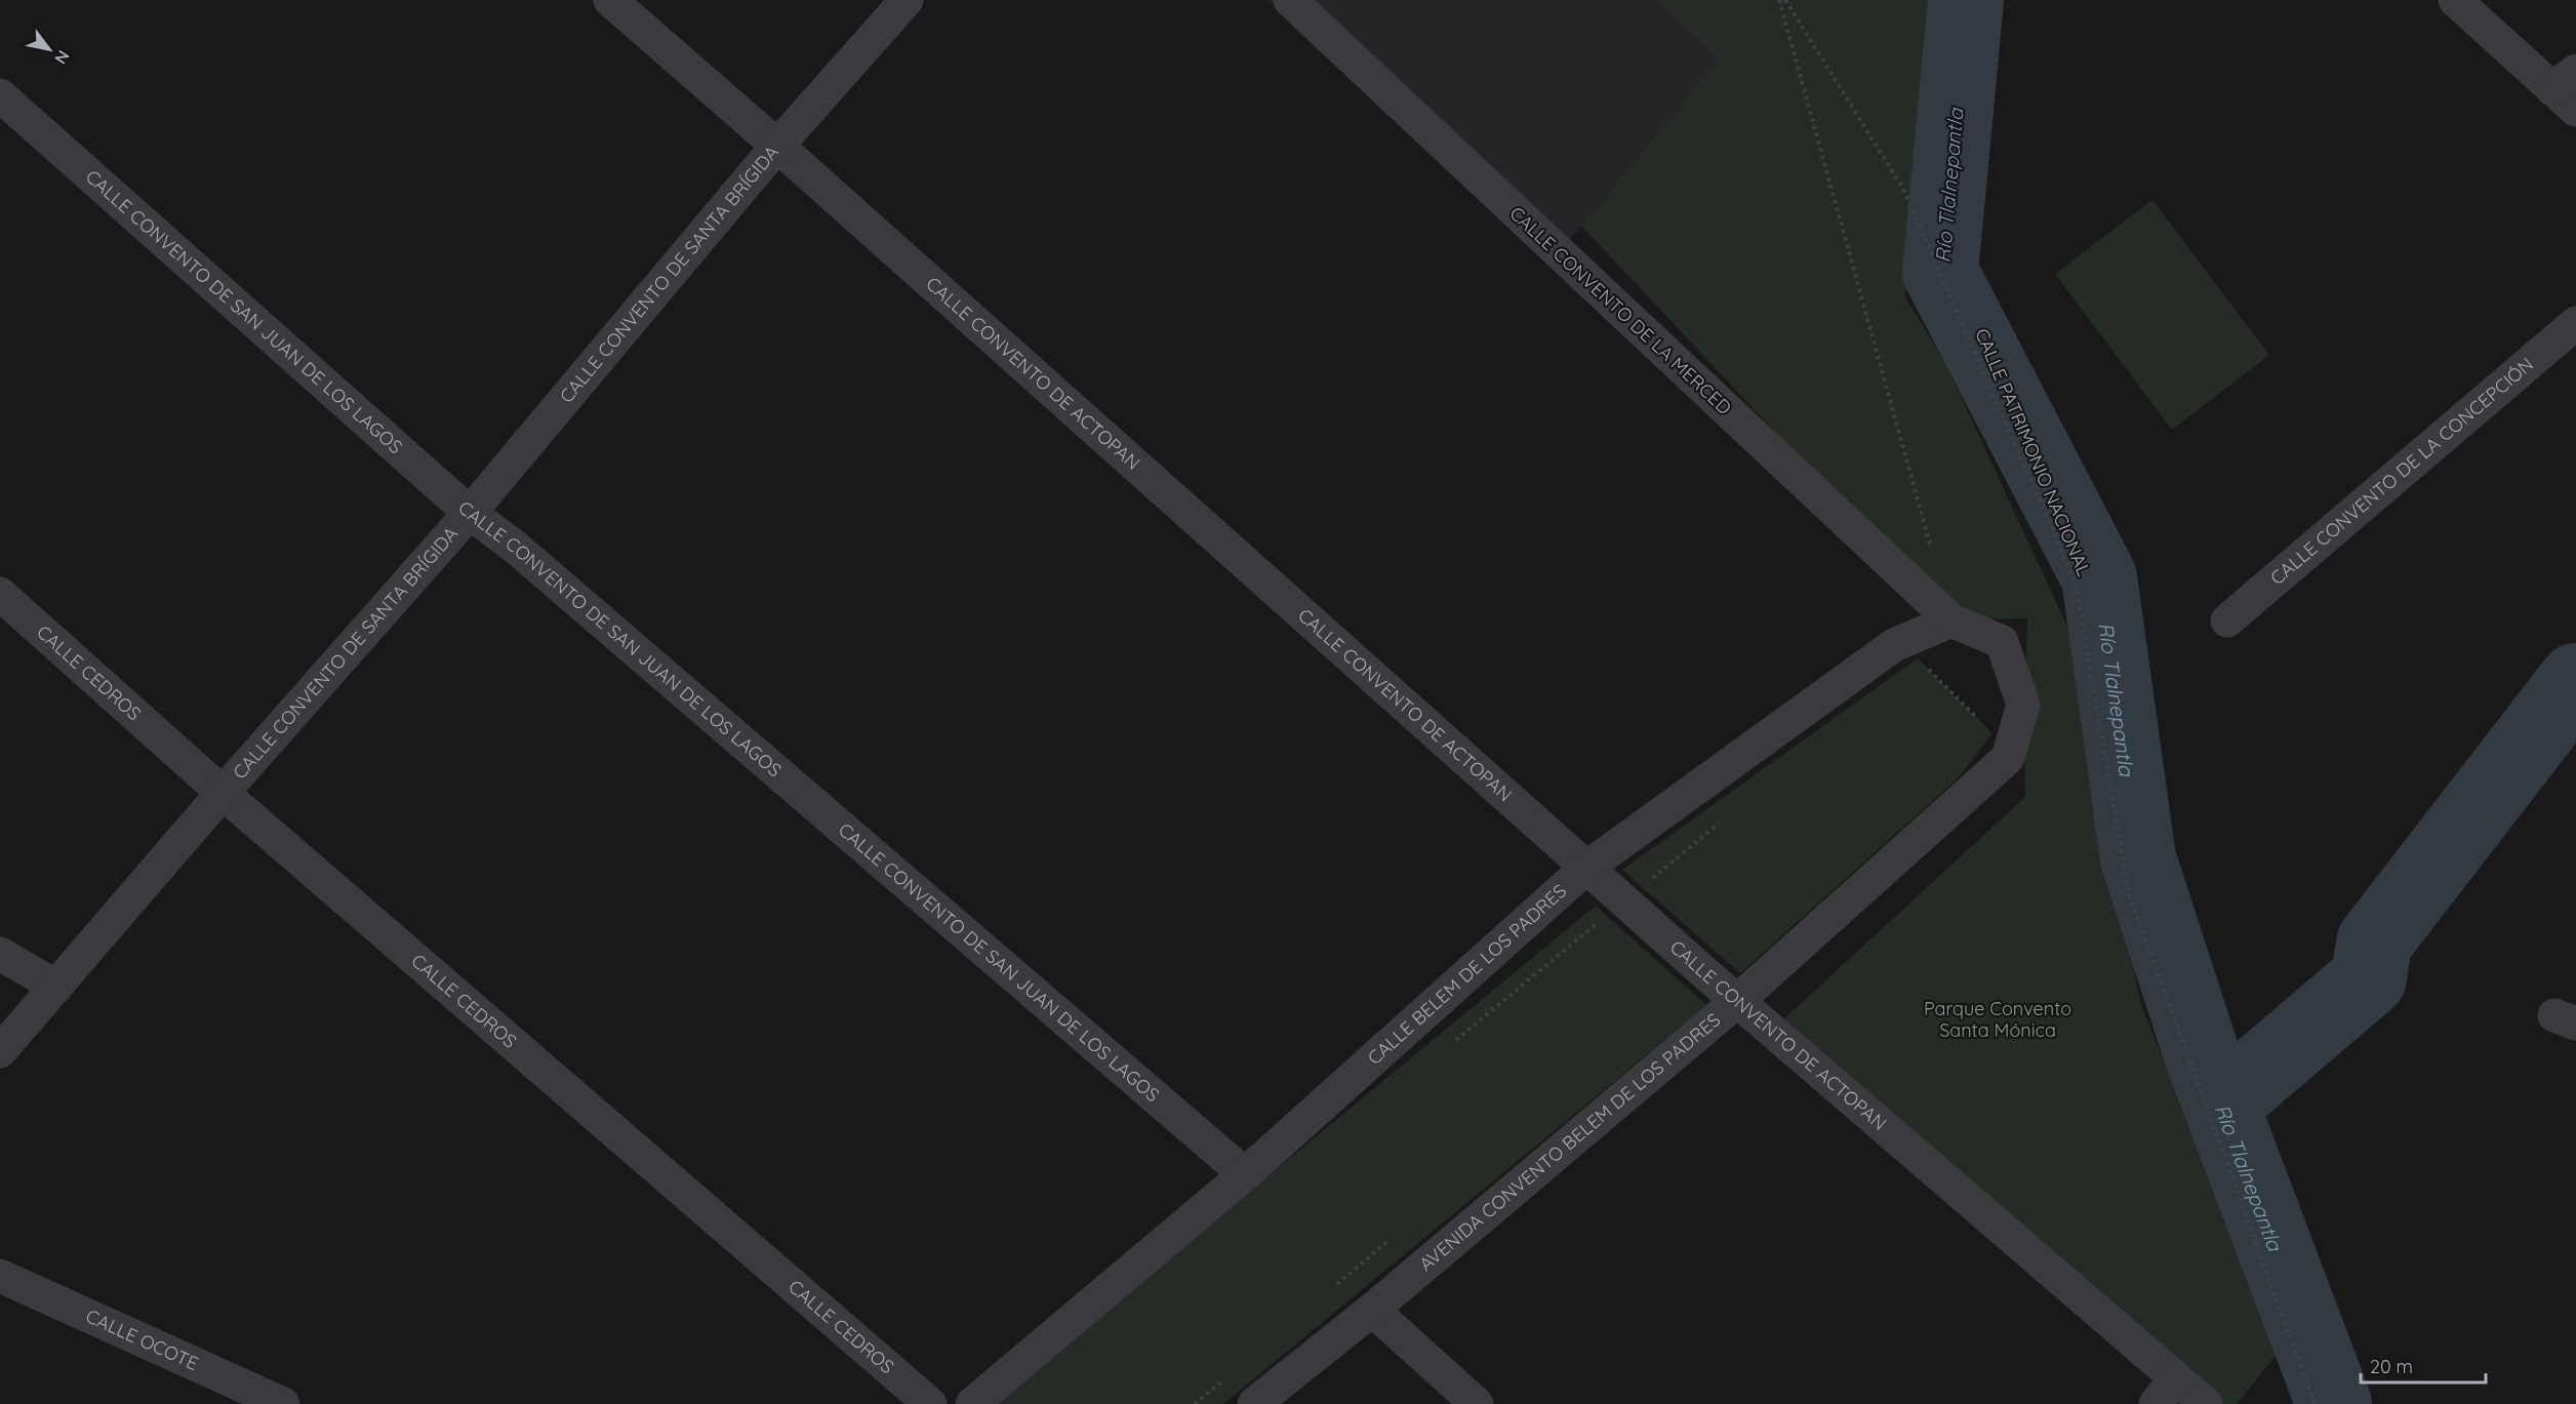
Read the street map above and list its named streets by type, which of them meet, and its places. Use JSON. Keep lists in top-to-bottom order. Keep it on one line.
{"streets":{"street":["CALLE CONVENTO DE SANTA BRÍGIDA","CALLE CONVENTO DE LA MERCED","CALLE CONVENTO DE SAN JUAN DE LOS LAGOS","CALLE CONVENTO DE ACTOPAN","CALLE CONVENTO DE LA CONCEPCIÓN","CALLE CEDROS","CALLE BELEM DE LOS PADRES","AVENIDA CONVENTO BELEM DE LOS PADRES","CALLE OCOTE"],"path":["CALLE PATRIMONIO NACIONAL"]},"crossings":[["CALLE CONVENTO DE SANTA BRÍGIDA","CALLE CONVENTO DE SAN JUAN DE LOS LAGOS"],["CALLE CONVENTO DE SANTA BRÍGIDA","CALLE CONVENTO DE ACTOPAN"],["CALLE CONVENTO DE SANTA BRÍGIDA","CALLE CEDROS"],["CALLE CONVENTO DE LA MERCED","CALLE BELEM DE LOS PADRES"],["CALLE CONVENTO DE LA MERCED","AVENIDA CONVENTO BELEM DE LOS PADRES"],["CALLE CONVENTO DE SAN JUAN DE LOS LAGOS","CALLE BELEM DE LOS PADRES"],["CALLE CONVENTO DE ACTOPAN","CALLE BELEM DE LOS PADRES"],["CALLE CONVENTO DE ACTOPAN","AVENIDA CONVENTO BELEM DE LOS PADRES"],["CALLE BELEM DE LOS PADRES","AVENIDA CONVENTO BELEM DE LOS PADRES"]],"water":["Río Tlalnepantla"],"parks":["Parque Convento Santa Mónica"],"scale_bar":"20 m","north":"bottom right"}
